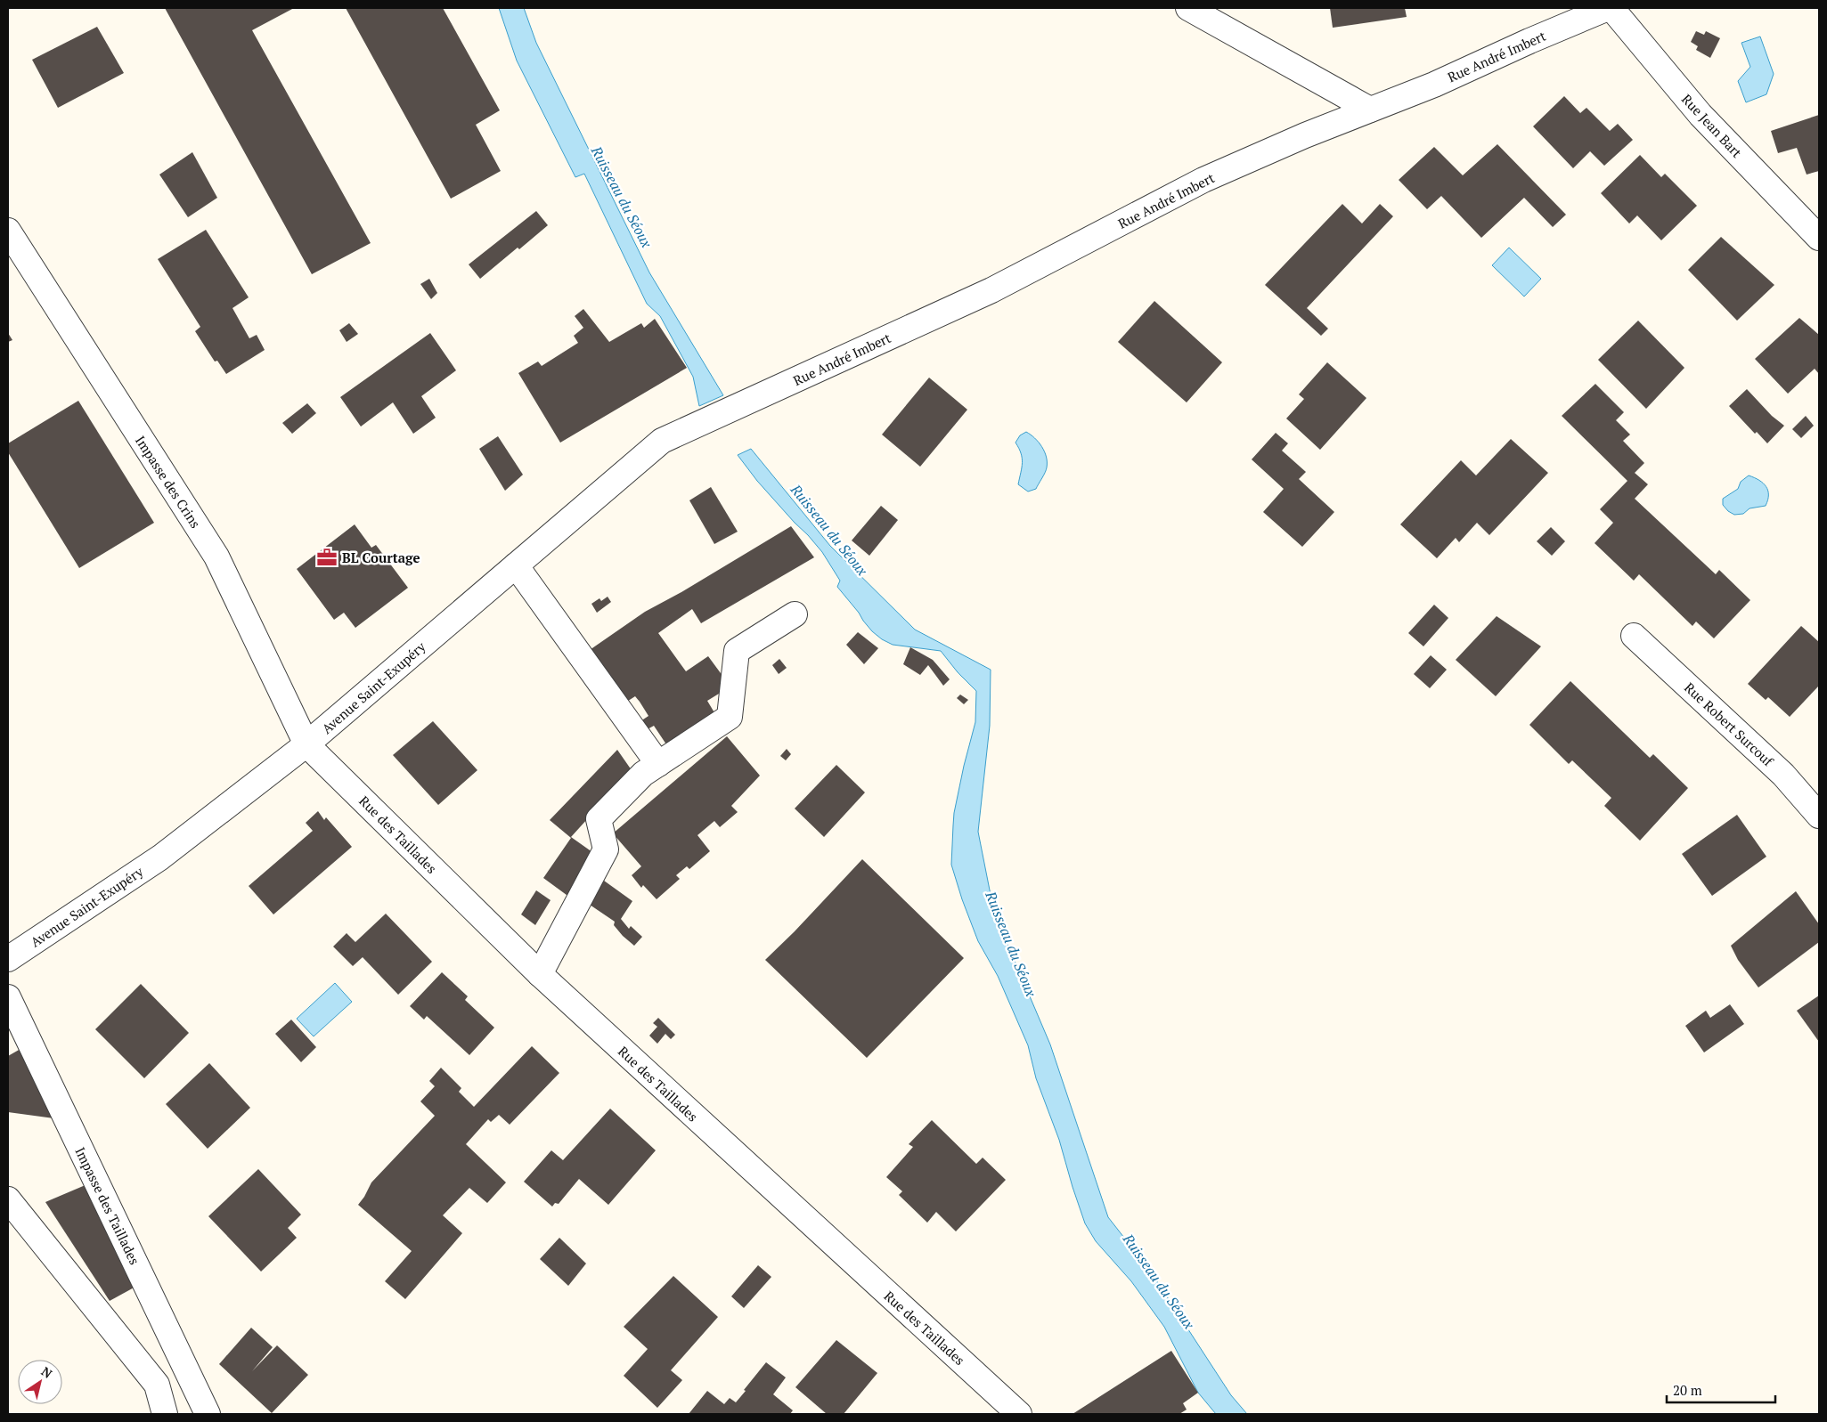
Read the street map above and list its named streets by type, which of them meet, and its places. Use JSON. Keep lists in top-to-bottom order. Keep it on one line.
{"streets":{"street":["Rue André Imbert","Rue Jean Bart","Impasse des Crins","Avenue Saint-Exupéry","Rue Robert Surcouf","Rue des Taillades","Impasse des Taillades"]},"crossings":[["Rue André Imbert","Avenue Saint-Exupéry"],["Impasse des Crins","Avenue Saint-Exupéry"],["Impasse des Crins","Rue des Taillades"],["Avenue Saint-Exupéry","Rue des Taillades"]],"water":["Ruisseau du Séoux"],"places":{"office":["BL Courtage"]},"scale_bar":"20 m","north":"top right"}
